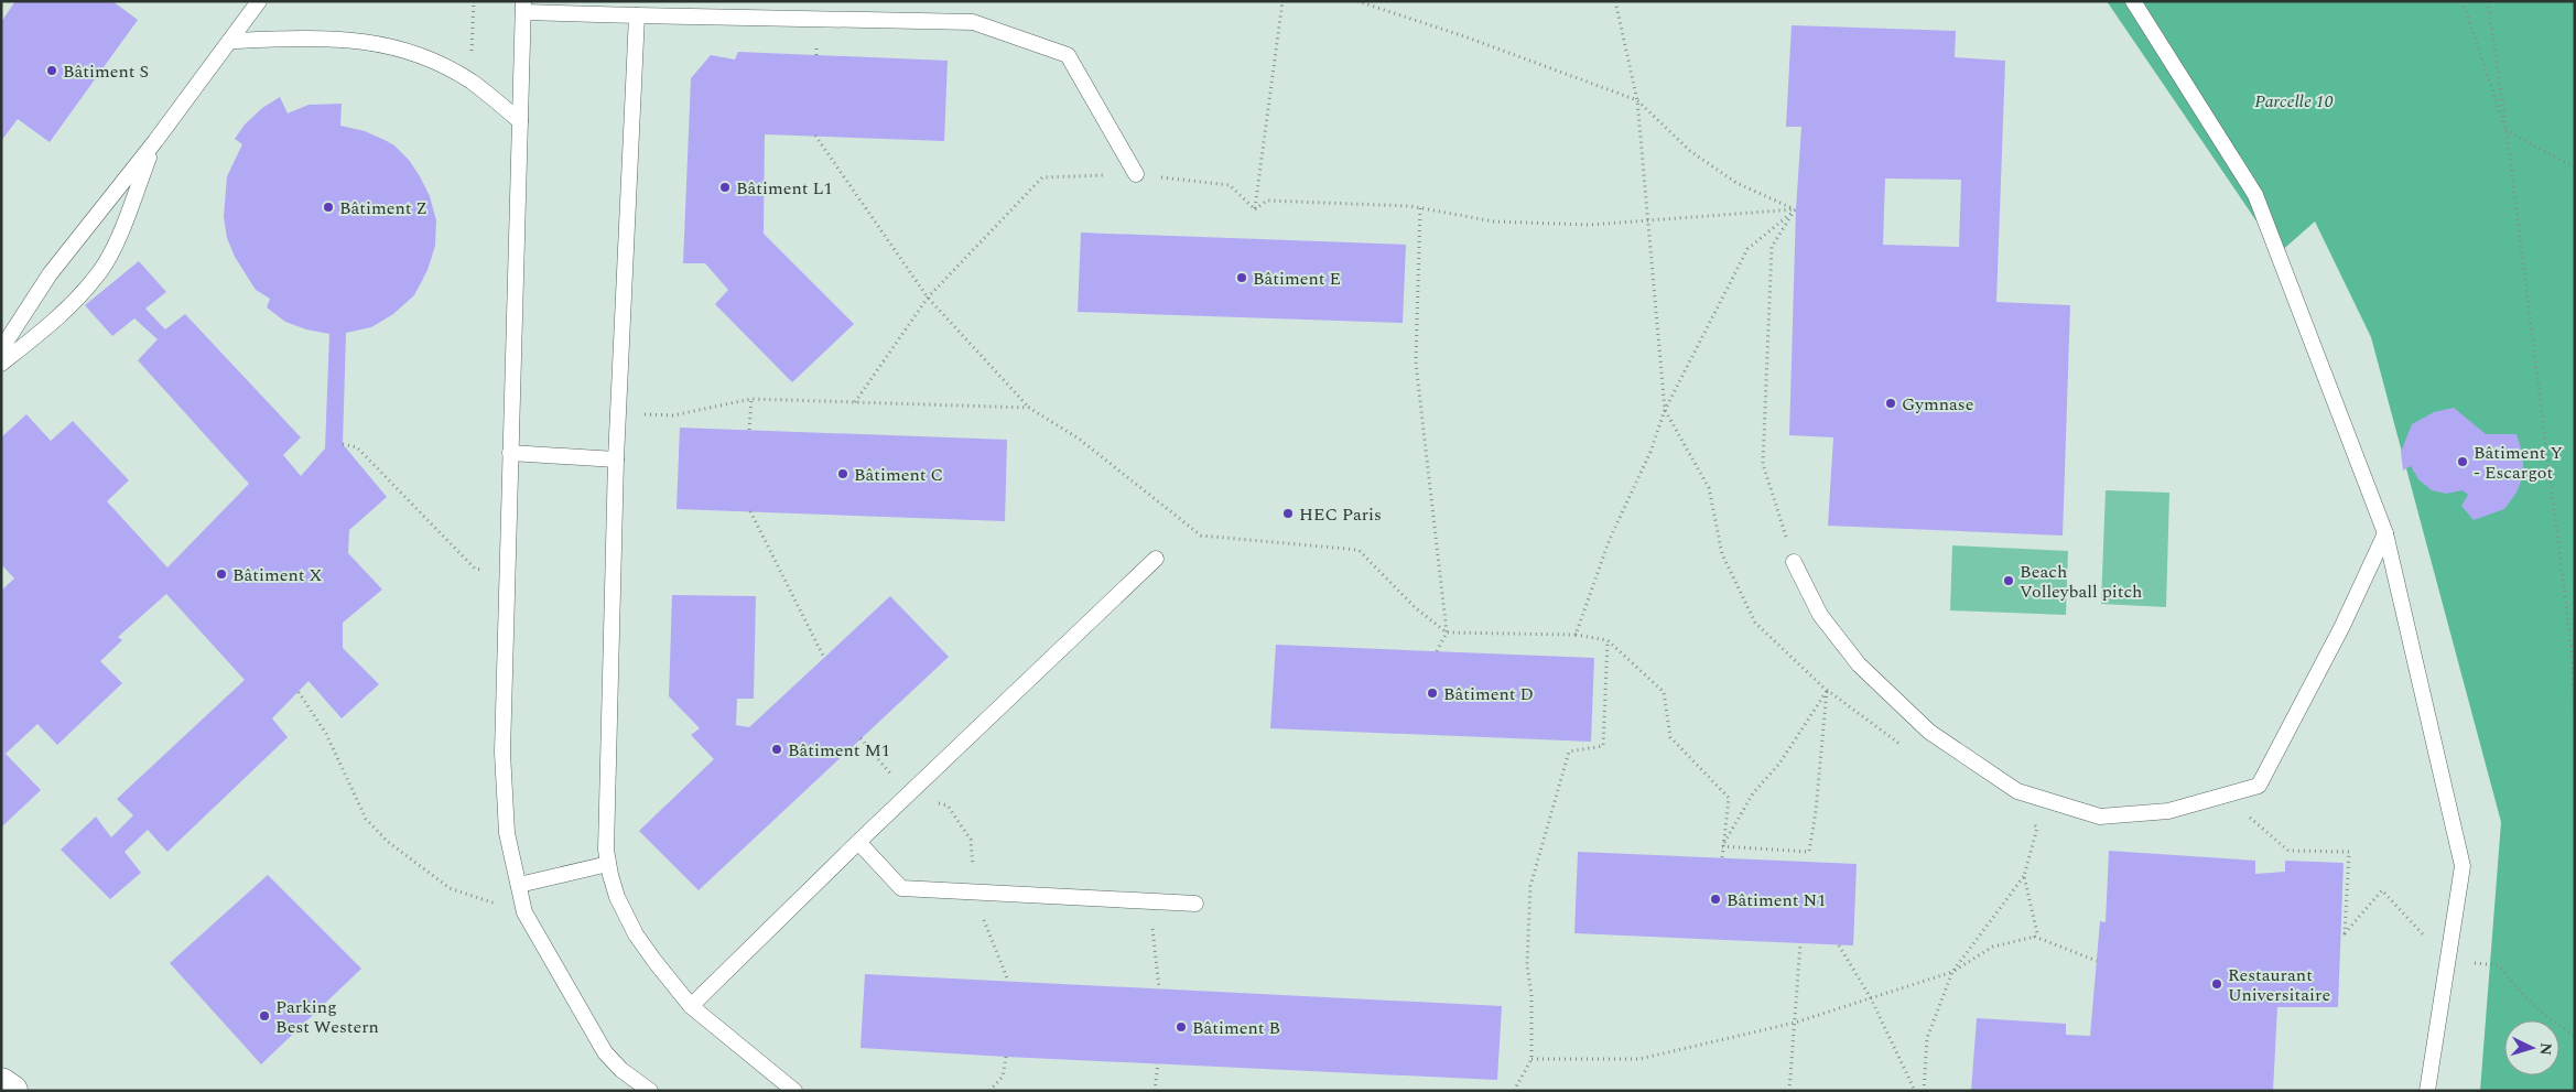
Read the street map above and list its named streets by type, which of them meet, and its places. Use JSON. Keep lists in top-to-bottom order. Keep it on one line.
{"parks":["Parcelle 10"],"places":["Bâtiment S","Bâtiment L1","Bâtiment Z","Bâtiment E","Gymnase","Bâtiment Y - Escargot","Bâtiment C","HEC Paris","Bâtiment X","Beach Volleyball pitch","Bâtiment D","Bâtiment M1","Bâtiment N1","Restaurant Universitaire","Parking Best Western","Bâtiment B"],"north":"right"}
